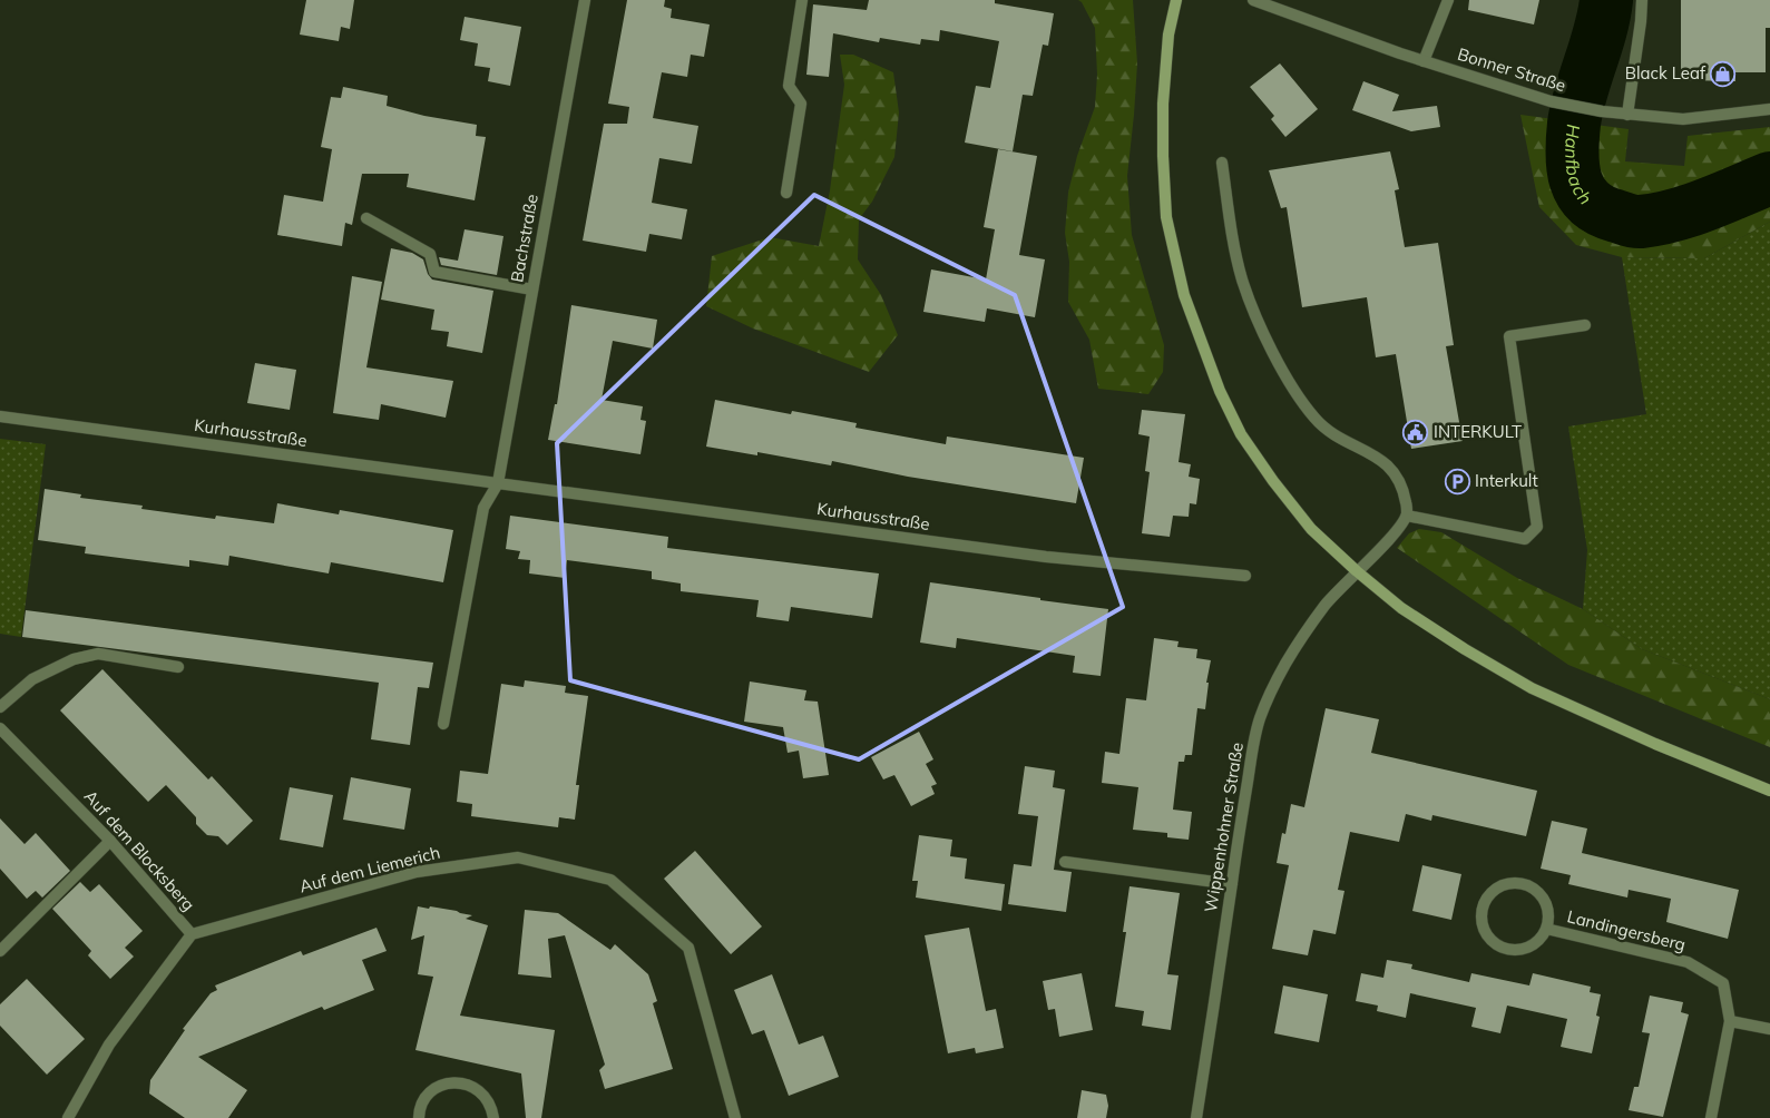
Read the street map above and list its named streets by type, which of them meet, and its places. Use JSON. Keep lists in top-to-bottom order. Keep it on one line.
{"streets":{"street":["Bonner Straße","Bachstraße","Kurhausstraße","Wippenhohner Straße","Auf dem Blocksberg","Auf dem Liemerich","Landingersberg"]},"crossings":[["Bachstraße","Kurhausstraße"],["Auf dem Blocksberg","Auf dem Liemerich"]],"water":["Hanfbach"],"places":{"shop":["Black Leaf"],"public building":["INTERKULT"],"parking":["Interkult"]}}
